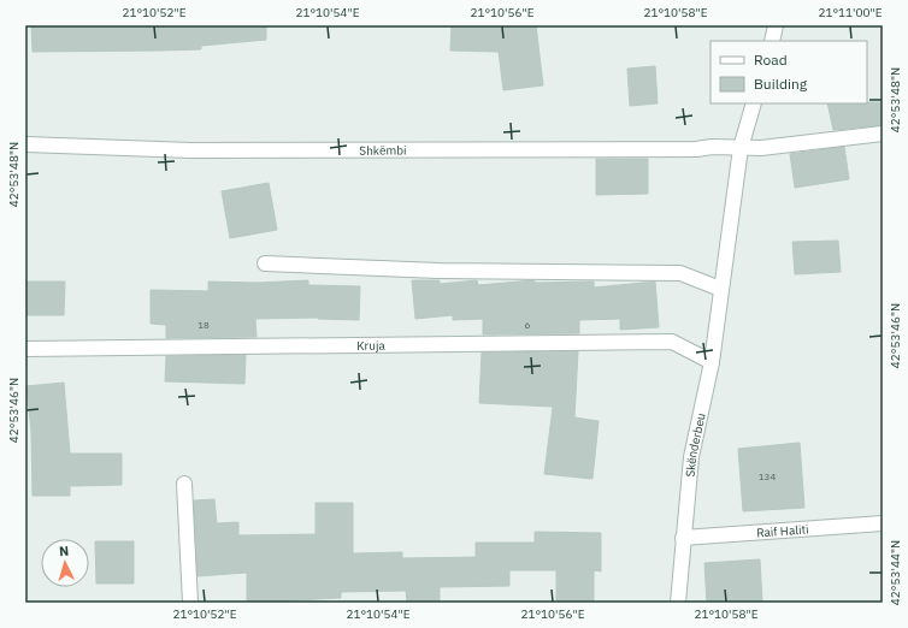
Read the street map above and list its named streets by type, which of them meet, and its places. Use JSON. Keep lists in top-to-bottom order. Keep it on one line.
{"streets":{"street":["Shkëmbi","Kruja","Skënderbeu","Raif Haliti"]},"crossings":[["Shkëmbi","Skënderbeu"],["Kruja","Skënderbeu"],["Skënderbeu","Raif Haliti"]],"house_numbers":["18","6","134"],"legend":["Road","Building"],"north":"top","coordinates":["21°10'52\"E","21°10'54\"E","21°10'56\"E","21°10'58\"E","21°11'00\"E","42°53'48\"N","42°53'46\"N","42°53'44\"N"]}
